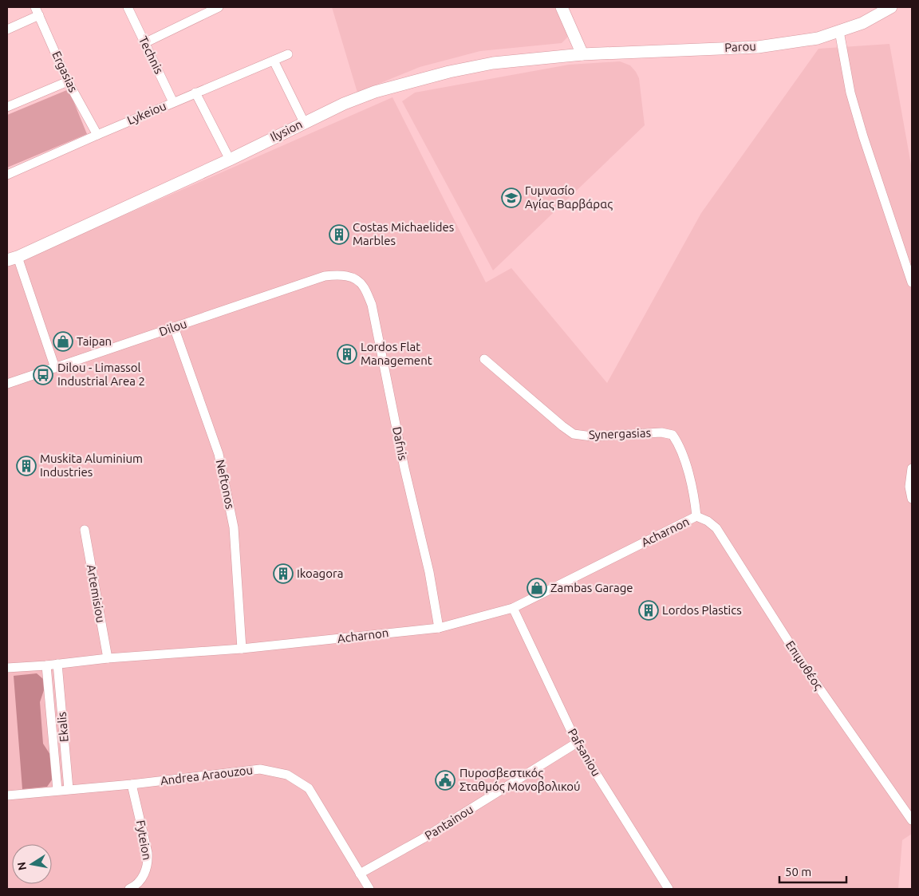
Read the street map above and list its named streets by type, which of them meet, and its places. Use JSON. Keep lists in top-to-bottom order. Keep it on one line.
{"streets":{"street":["Parou","Technis","Ergasias","Lykeiou","Ilysion","Dilou","Synergasias","Dafnis","Neftonos","Acharnon","Artemisiou","Επιμυθέος","Ekalis","Pafsaniou","Andrea Araouzou","Pantainou","Fyteion"]},"crossings":[["Parou","Ilysion"],["Technis","Lykeiou"],["Ergasias","Lykeiou"],["Dilou","Dafnis"],["Dilou","Neftonos"],["Synergasias","Acharnon"],["Synergasias","Επιμυθέος"],["Dafnis","Acharnon"],["Neftonos","Acharnon"],["Acharnon","Artemisiou"],["Acharnon","Επιμυθέος"],["Acharnon","Ekalis"],["Acharnon","Pafsaniou"],["Ekalis","Andrea Araouzou"],["Pafsaniou","Pantainou"],["Andrea Araouzou","Pantainou"],["Andrea Araouzou","Fyteion"]],"places":{"school or university":["Γυμνασίο Αγίας Βαρβάρας"],"building":["Costas Michaelides Marbles","Lordos Flat Management","Muskita Aluminium Industries","Ikoagora","Lordos Plastics"],"shop":["Taipan","Zambas Garage"],"bus stop":["Dilou - Limassol Industrial Area 2"],"public building":["Πυροσβεστικός Σταθμός Μονοβολικού"]},"scale_bar":"50 m","north":"left"}
